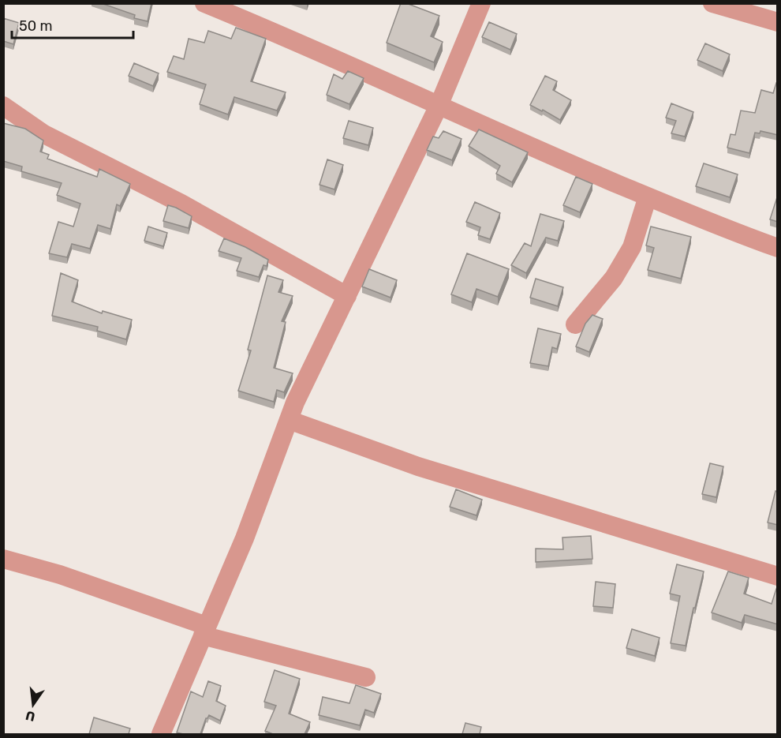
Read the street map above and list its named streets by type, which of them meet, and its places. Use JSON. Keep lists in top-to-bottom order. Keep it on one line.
{"scale_bar":"50 m","north":"bottom"}
